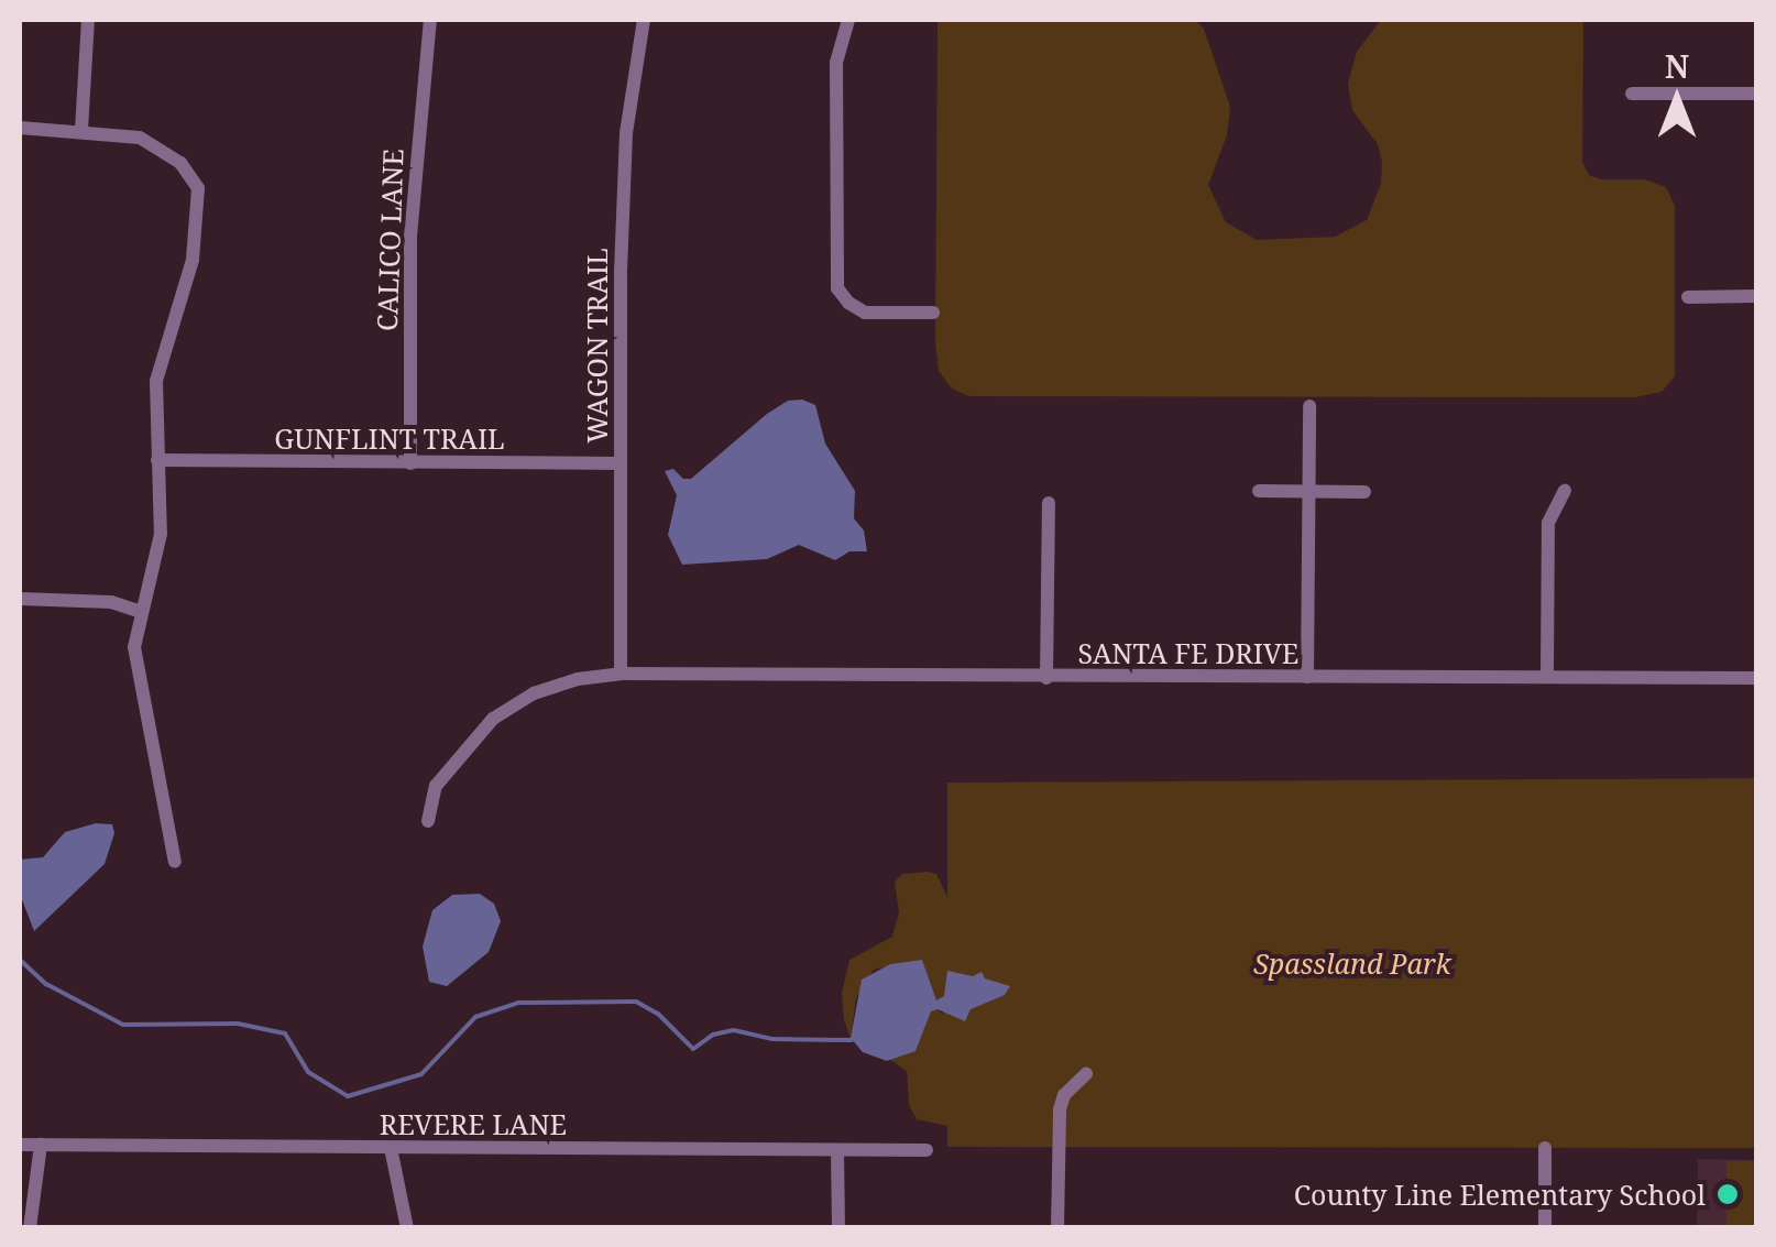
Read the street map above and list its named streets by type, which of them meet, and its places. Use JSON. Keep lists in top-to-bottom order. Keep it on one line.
{"streets":{"street":["CALICO LANE","WAGON TRAIL","GUNFLINT TRAIL","SANTA FE DRIVE","REVERE LANE"]},"crossings":[["CALICO LANE","GUNFLINT TRAIL"],["WAGON TRAIL","GUNFLINT TRAIL"],["WAGON TRAIL","SANTA FE DRIVE"]],"parks":["Spassland Park"],"places":["County Line Elementary School"],"north":"top"}
